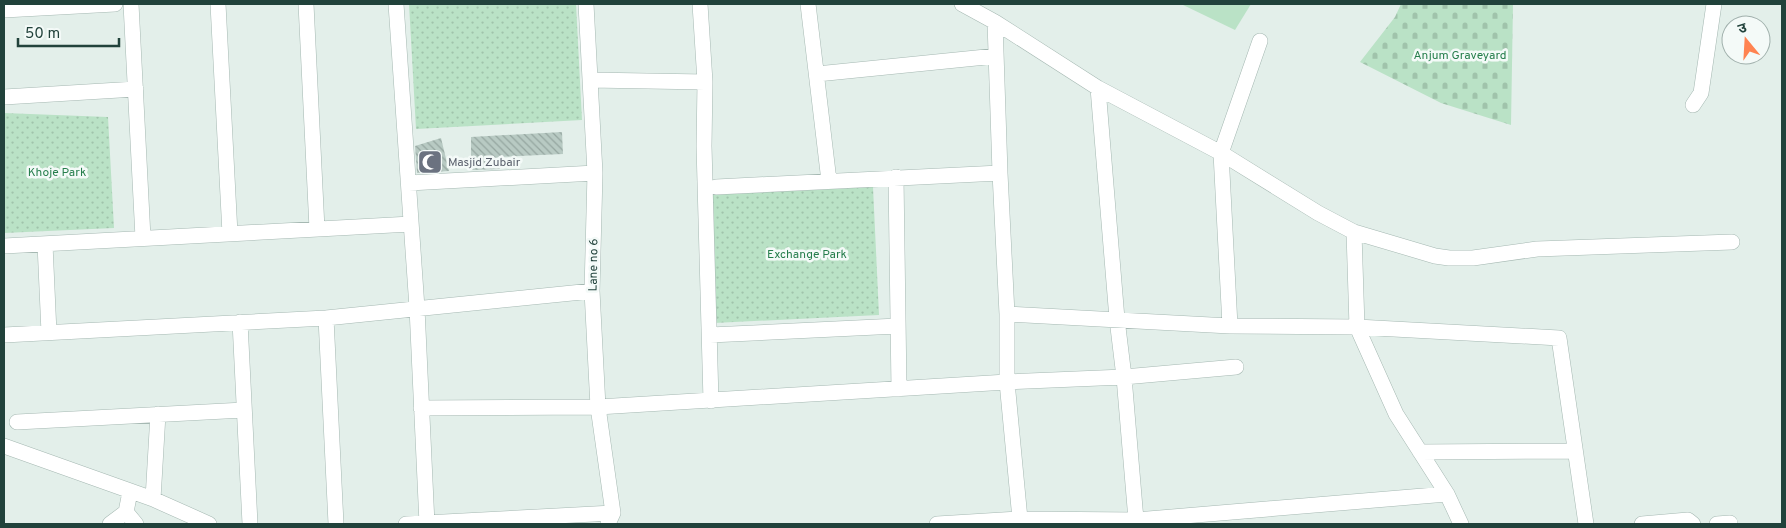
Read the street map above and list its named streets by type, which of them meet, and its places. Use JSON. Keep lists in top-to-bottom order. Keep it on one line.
{"streets":{"street":["Lane no 6"]},"parks":["Anjum Graveyard","Khoje Park","Exchange Park"],"places":{"mosque":["Masjid Zubair"]},"scale_bar":"50 m","north":"top"}
